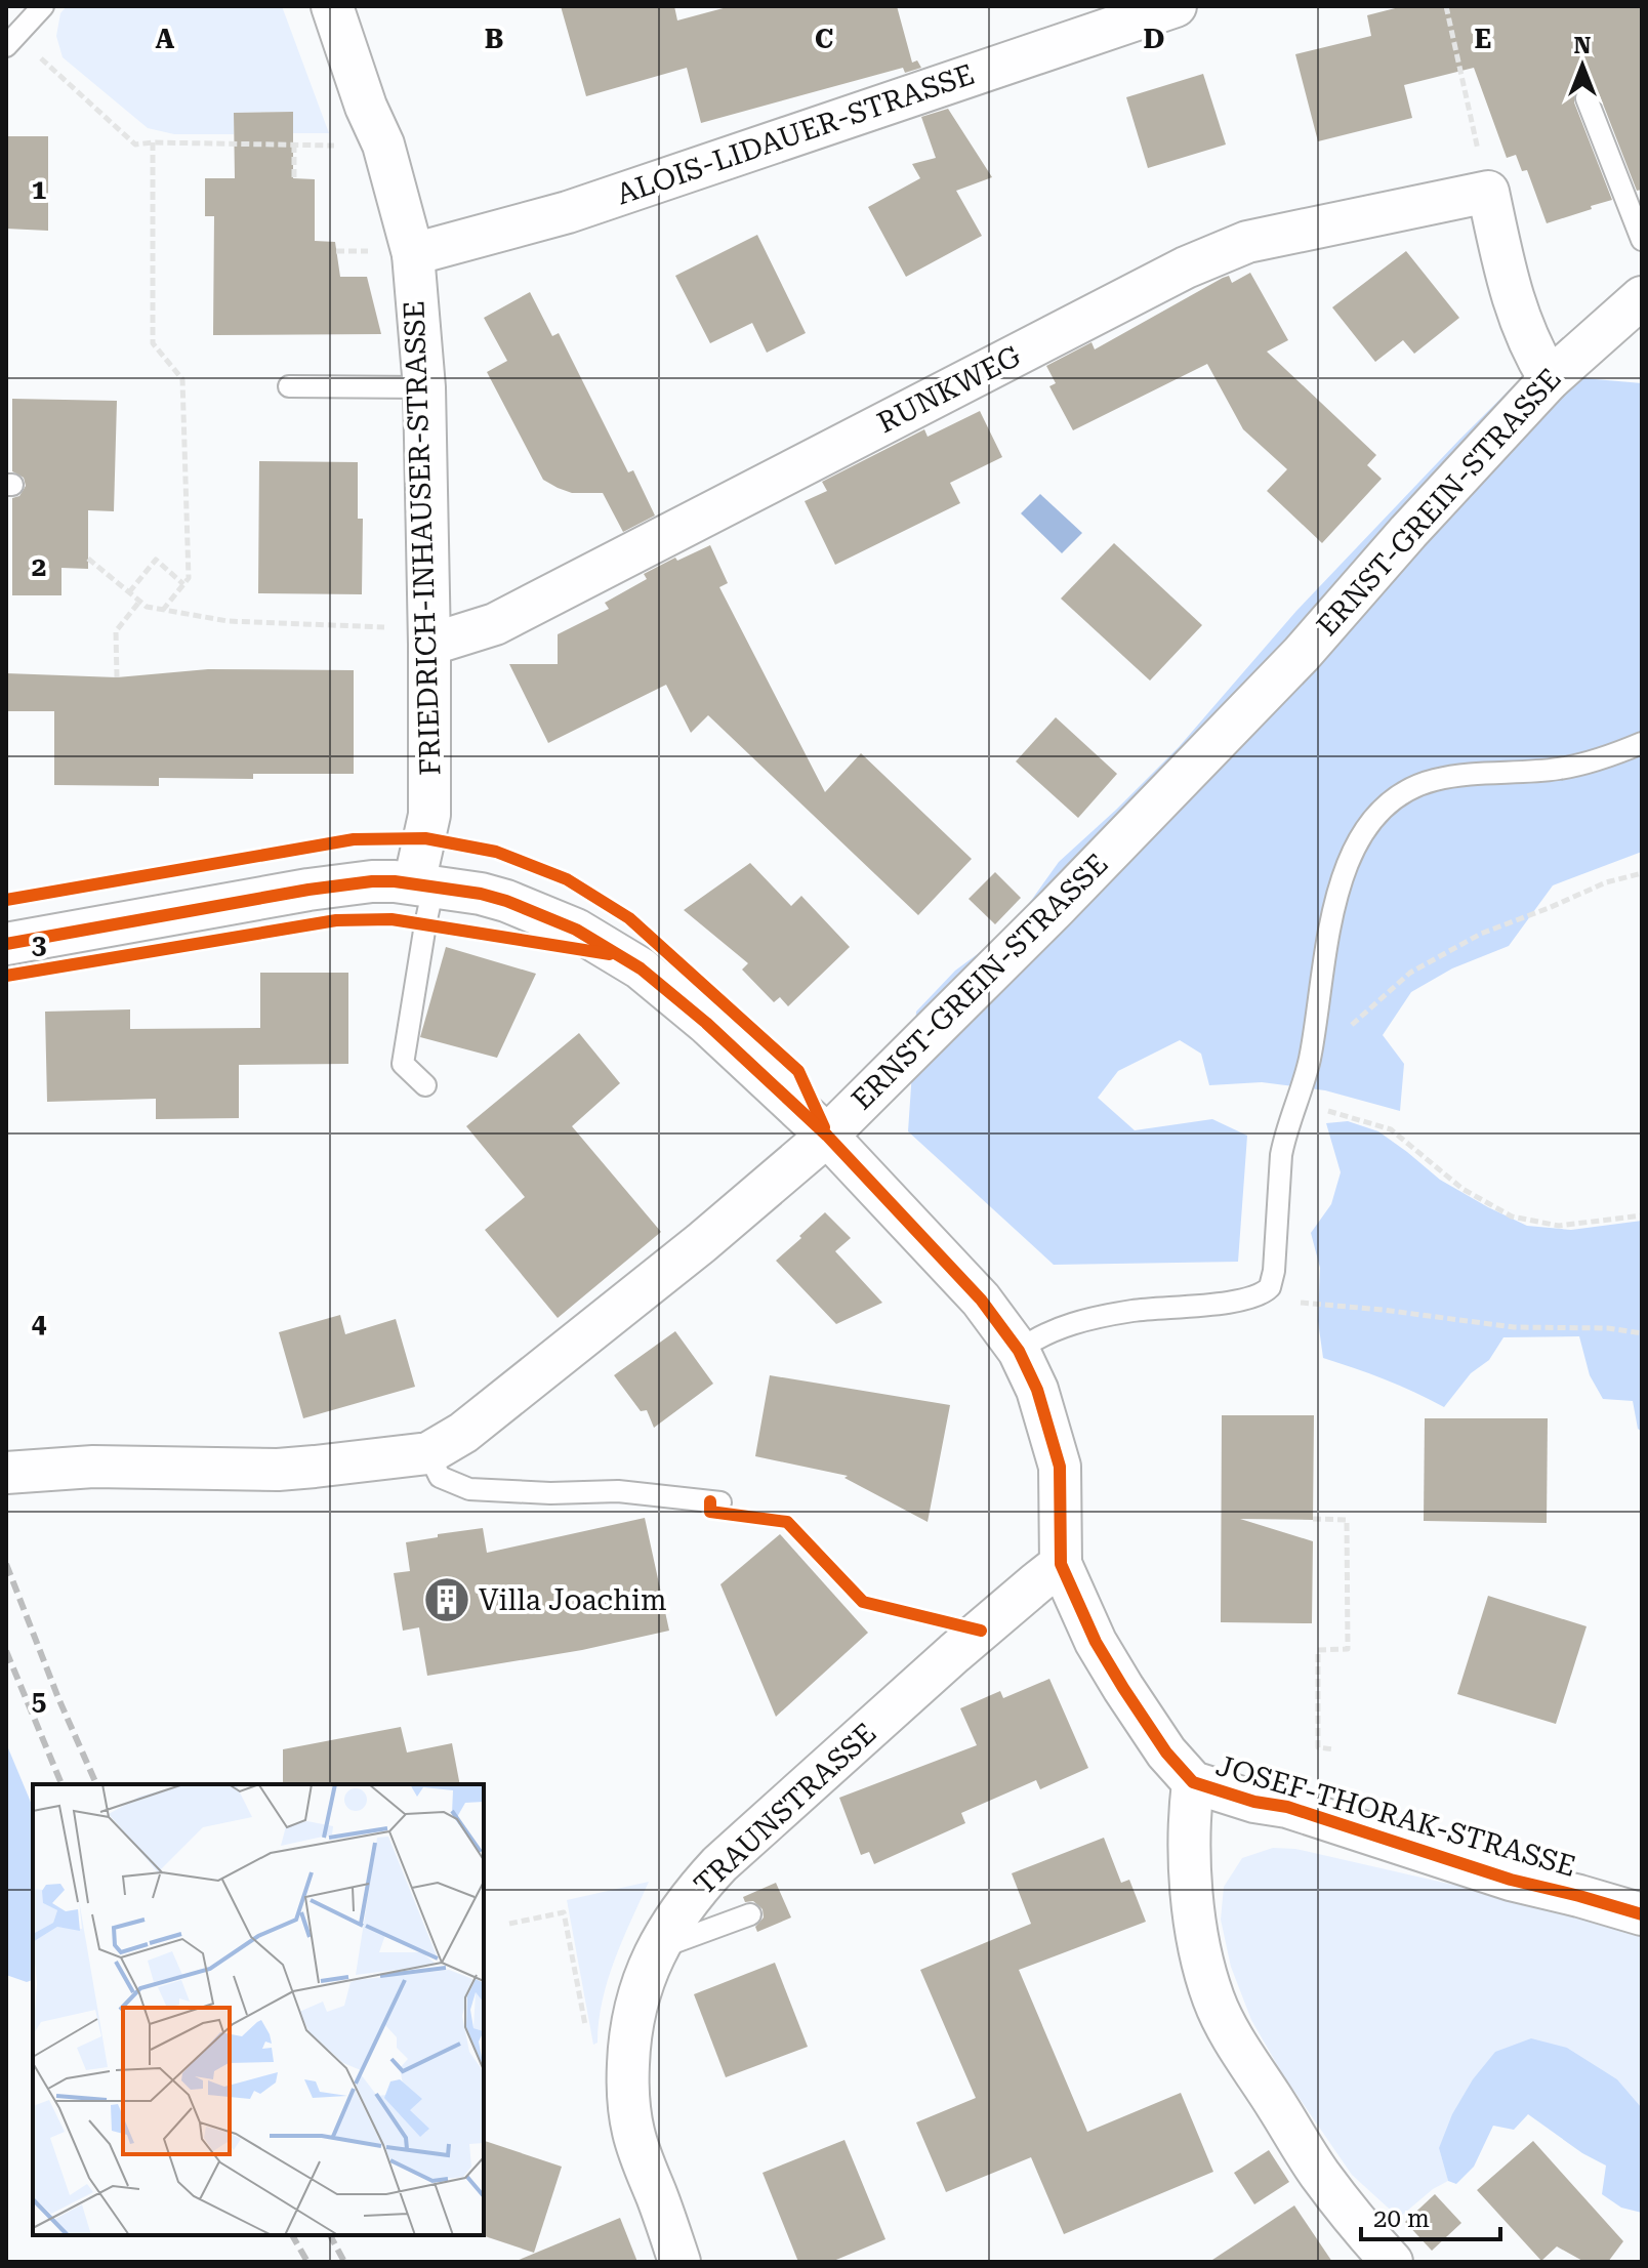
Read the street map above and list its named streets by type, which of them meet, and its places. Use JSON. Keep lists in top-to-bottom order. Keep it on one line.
{"streets":{"street":["ALOIS-LIDAUER-STRASSE","RUNKWEG","ERNST-GREIN-STRASSE","FRIEDRICH-INHAUSER-STRASSE","TRAUNSTRASSE","JOSEF-THORAK-STRASSE"]},"crossings":[["ALOIS-LIDAUER-STRASSE","FRIEDRICH-INHAUSER-STRASSE"],["RUNKWEG","FRIEDRICH-INHAUSER-STRASSE"],["TRAUNSTRASSE","JOSEF-THORAK-STRASSE"]],"places":{"building":["Villa Joachim"]},"scale_bar":"20 m","north":"top","grid":{"columns":["A","B","C","D","E"],"rows":["1","2","3","4","5"]}}
